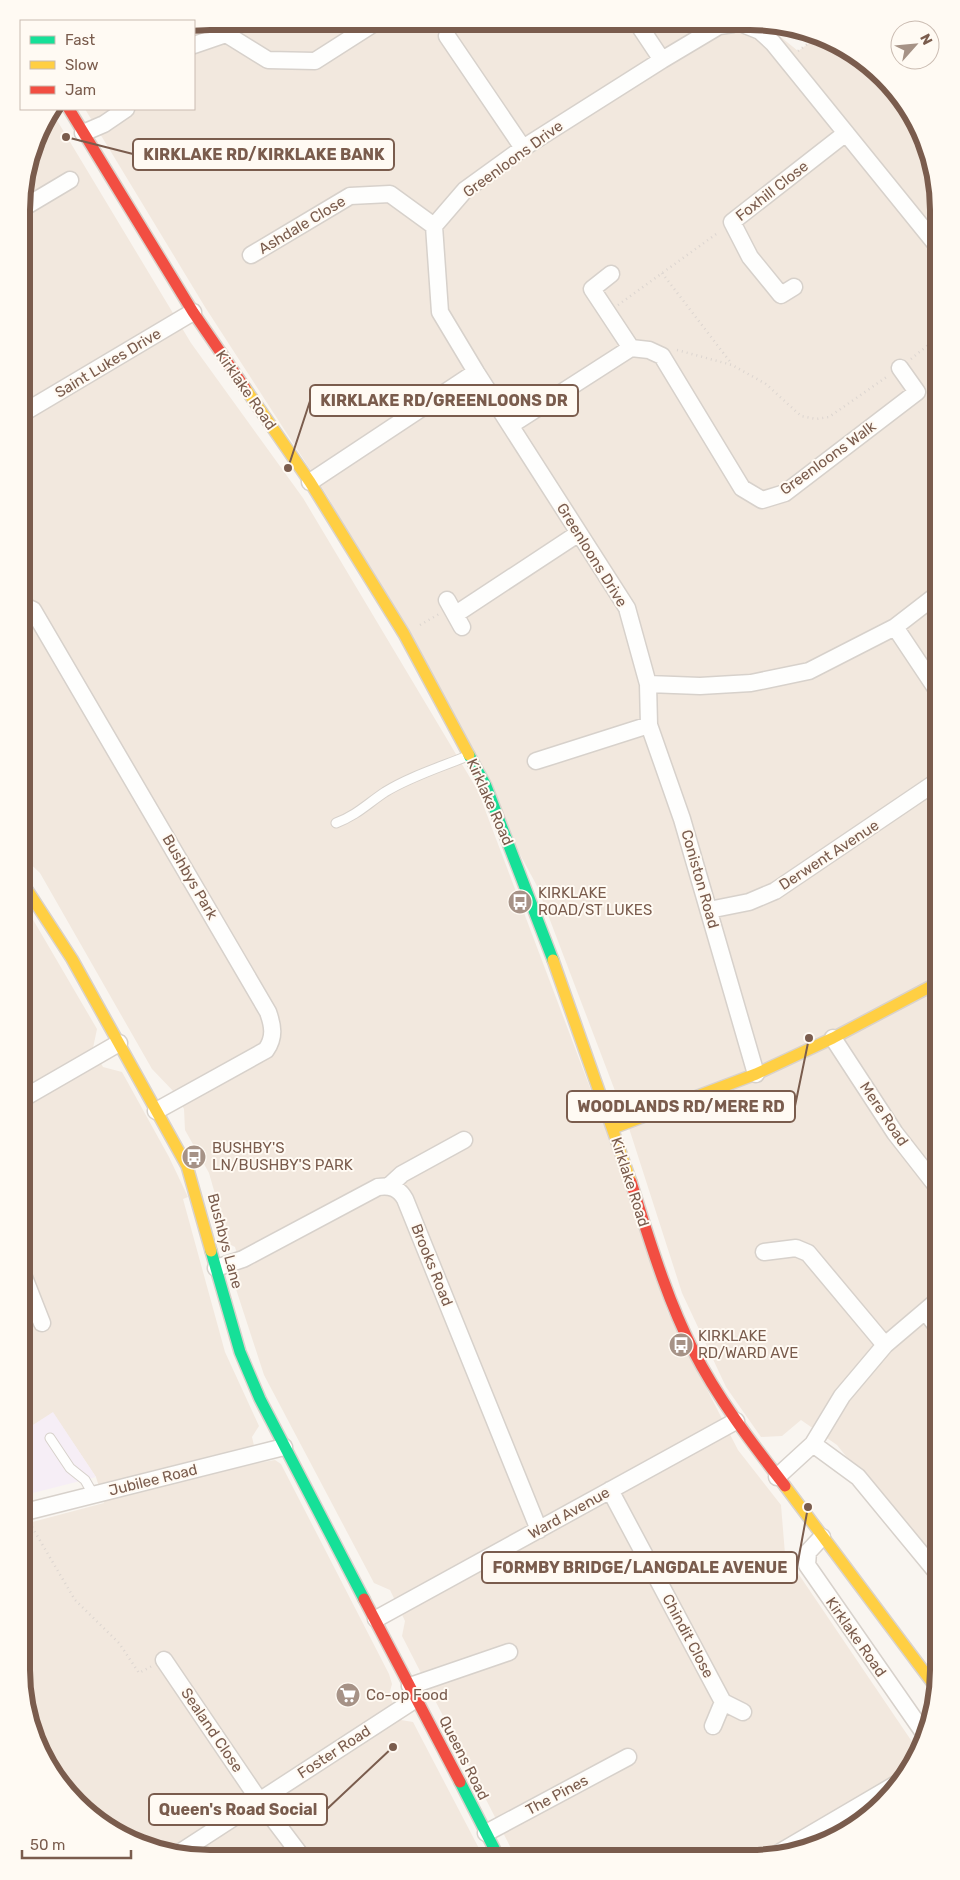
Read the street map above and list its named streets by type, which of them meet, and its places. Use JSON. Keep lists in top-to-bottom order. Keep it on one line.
{"streets":{"street":["Greenloons Drive","Foxhill Close","Ashdale Close","Saint Lukes Drive","Kirklake Road","Greenloons Walk","Derwent Avenue","Bushbys Park","Coniston Road","Mere Road","Bushbys Lane","Brooks Road","Jubilee Road","Ward Avenue","Chindit Close","Sealand Close","Foster Road","Queens Road","The Pines"]},"crossings":[["Greenloons Drive","Ashdale Close"],["Greenloons Drive","Coniston Road"],["Saint Lukes Drive","Kirklake Road"],["Kirklake Road","Ward Avenue"],["Derwent Avenue","Coniston Road"],["Bushbys Park","Bushbys Lane"],["Bushbys Lane","Jubilee Road"],["Bushbys Lane","Ward Avenue"],["Bushbys Lane","Queens Road"],["Brooks Road","Ward Avenue"],["Ward Avenue","Chindit Close"],["Ward Avenue","Queens Road"],["Sealand Close","Foster Road"],["Foster Road","Queens Road"],["Queens Road","The Pines"]],"places":{"other":["KIRKLAKE RD/KIRKLAKE BANK","KIRKLAKE RD/GREENLOONS DR","WOODLANDS RD/MERE RD","FORMBY BRIDGE/LANGDALE AVENUE","Queen's Road Social"],"bus stop":["KIRKLAKE ROAD/ST LUKES","BUSHBY'S LN/BUSHBY'S PARK","KIRKLAKE RD/WARD AVE"],"supermarket":["Co-op Food"]},"legend":["Fast","Slow","Jam"],"scale_bar":"50 m","north":"top right"}
